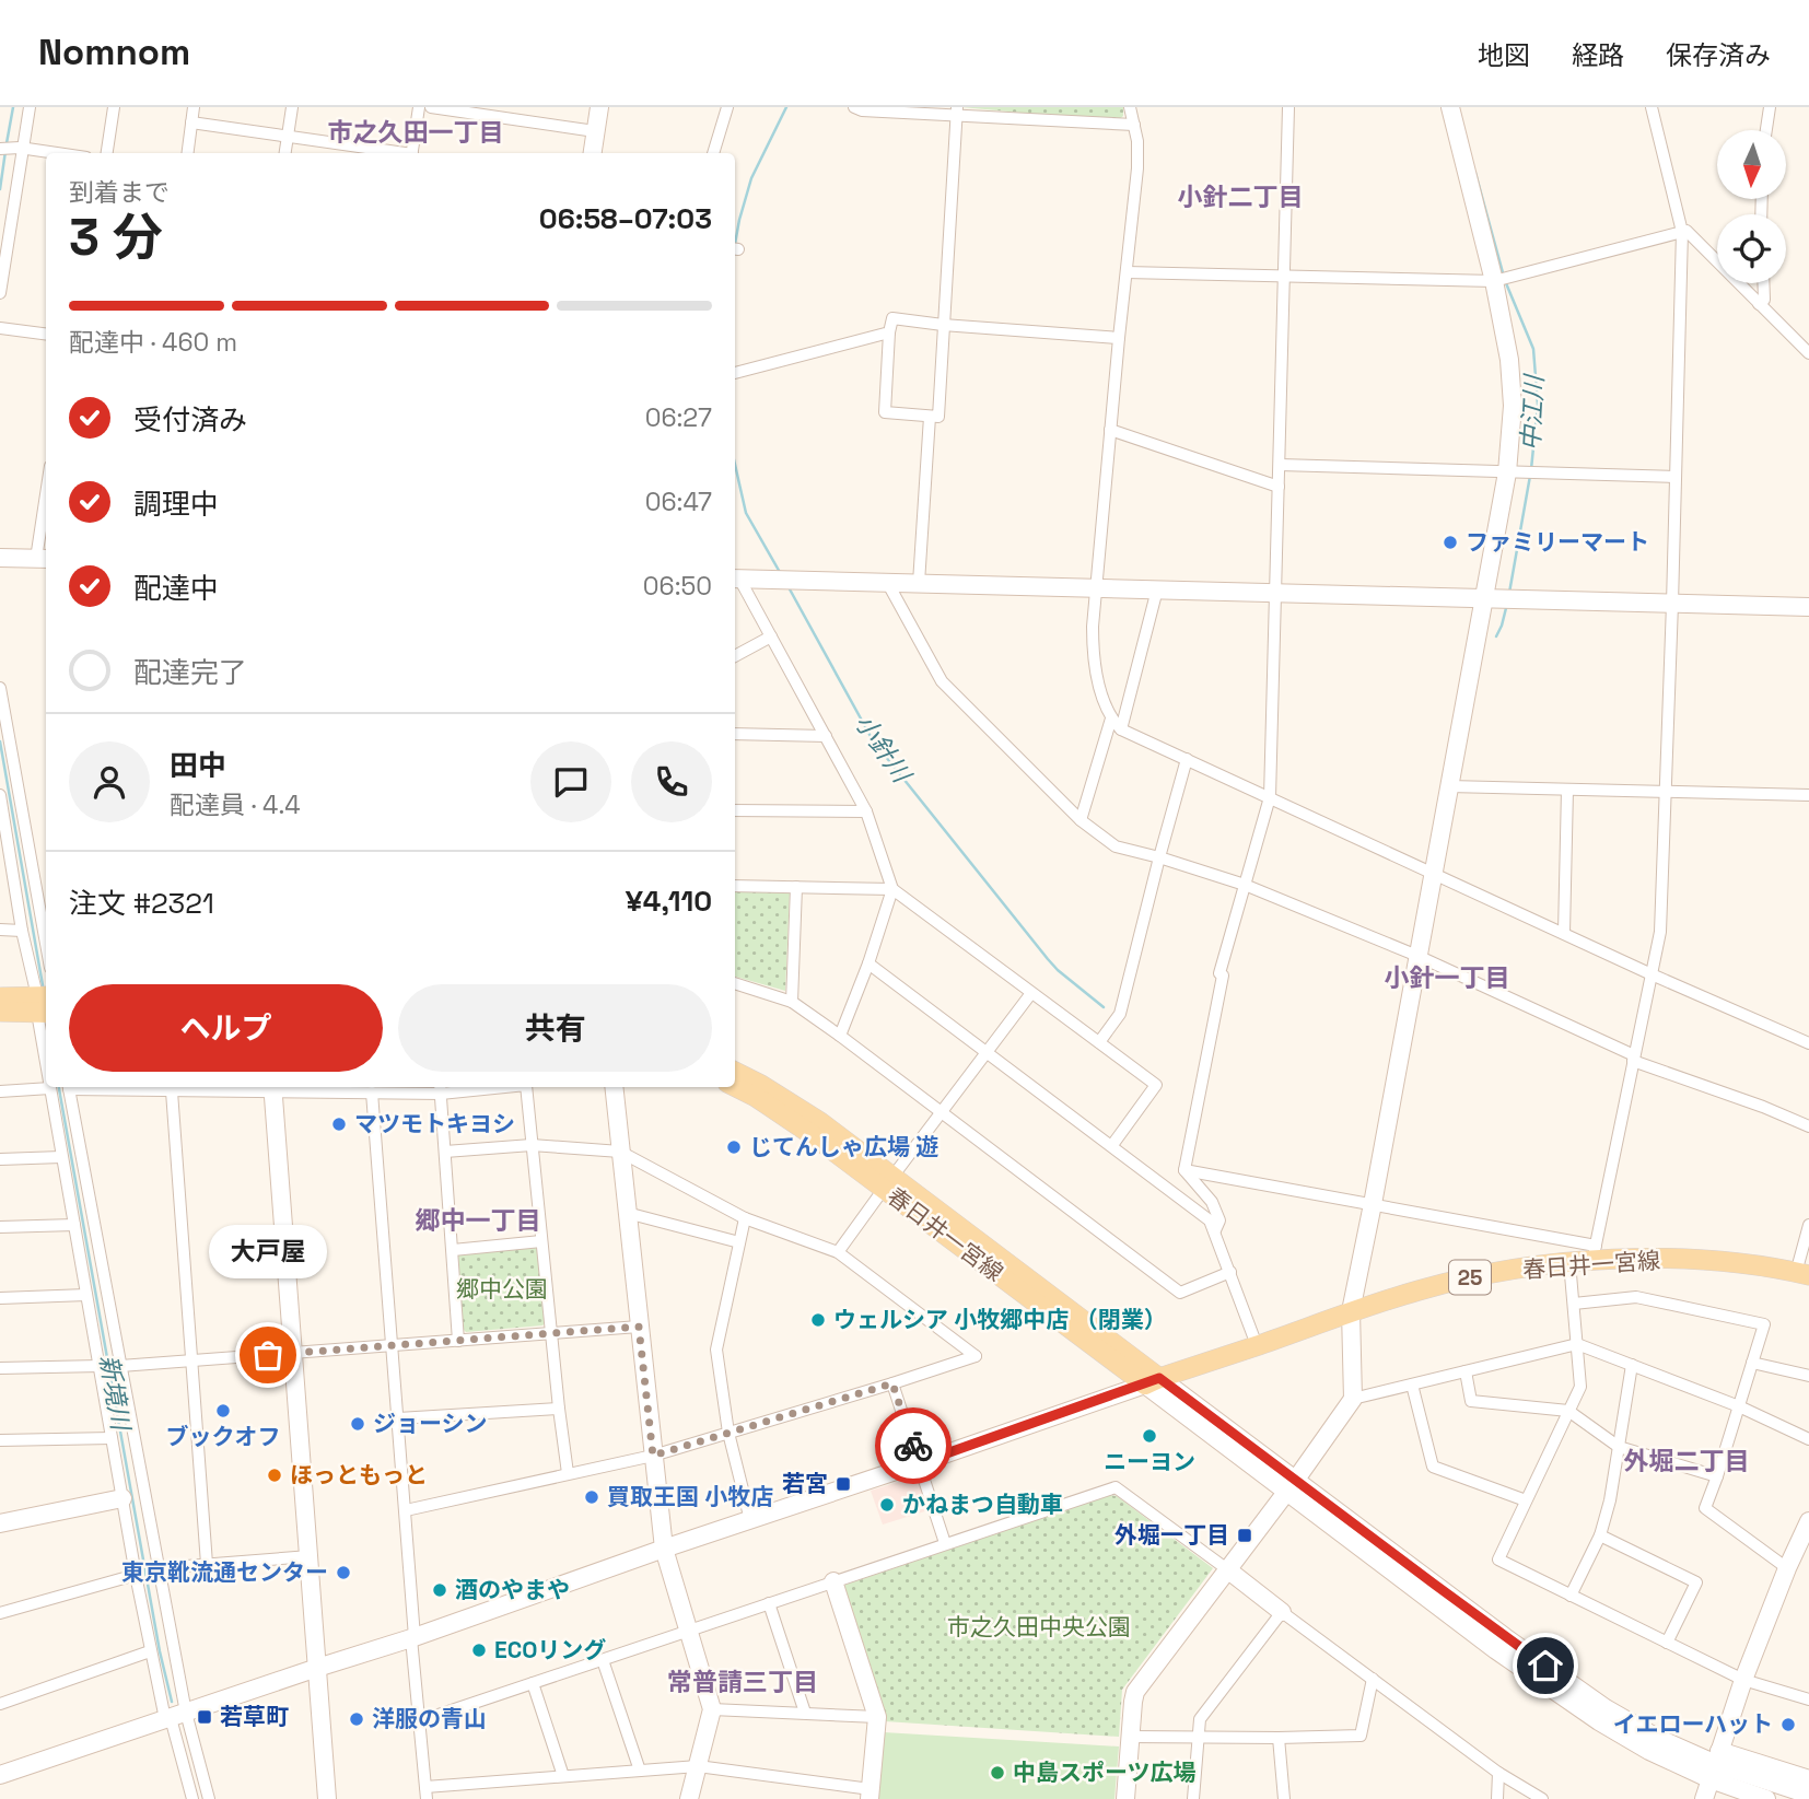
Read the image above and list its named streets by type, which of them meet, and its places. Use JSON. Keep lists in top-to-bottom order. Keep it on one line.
{"streets":{"main road":["春日井一宮線","25"]},"districts":["市之久田一丁目","小針二丁目","小針一丁目","郷中一丁目","外堀二丁目","常普請三丁目"],"water":["中江川","小針川","新境川"],"parks":["郷中公園","市之久田中央公園"],"places":{"other":["ファミリーマート","マツモトキヨシ","じてんしゃ広場 遊","ウェルシア 小牧郷中店 （閉業）","大戸屋","ブックオフ","ジョーシン","ニーヨン","ほっともっと","買取王国 小牧店","かねまつ自動車","東京靴流通センター","酒のやまや","ECOリング","洋服の青山","イエローハット","中島スポーツ広場"],"transit":["若宮","外堀一丁目","若草町"]},"north":"bottom","page":{"header":"Nomnom","nav":["地図","経路","保存済み"],"heading":["3 分","到着まで","06:58–07:03"],"panel":["田中","配達員 · 4.4","注文 #2321","¥4,110"],"bar":"配達中 · 460 m","list":[["受付済み","06:27"],["調理中","06:47"],["配達中","06:50"],"配達完了"],"buttons":["ヘルプ","共有"],"bubble":"大戸屋"}}
